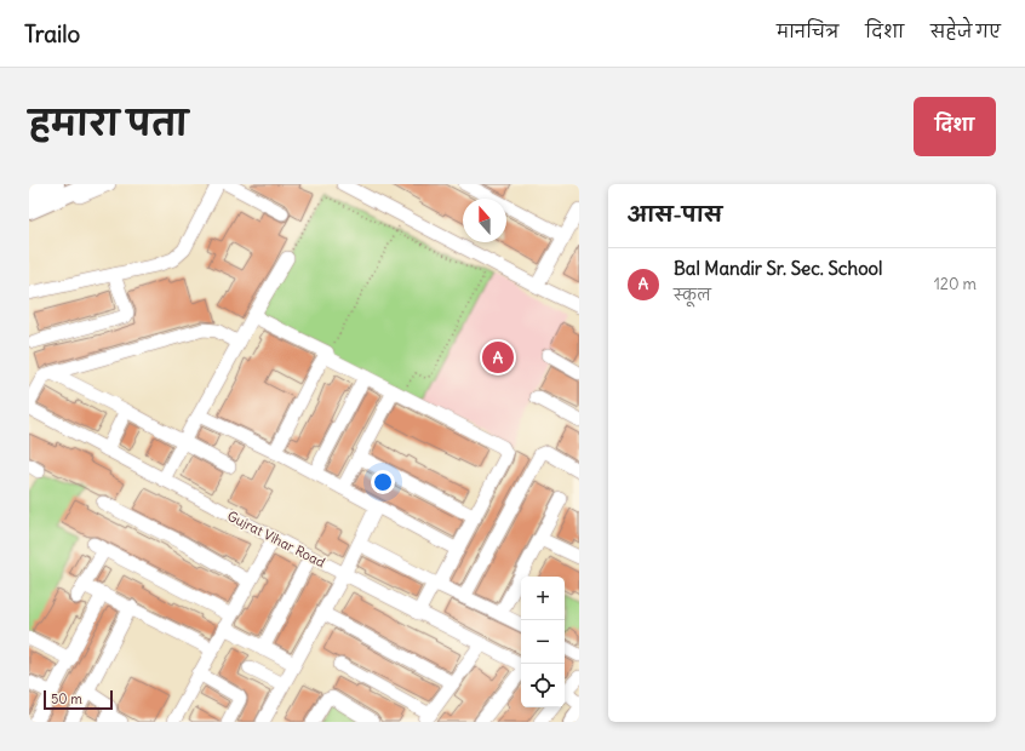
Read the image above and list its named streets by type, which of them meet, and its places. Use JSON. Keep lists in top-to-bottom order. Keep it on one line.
{"streets":{"street":["Gujrat Vihar Road"]},"scale_bar":"50 m","north":"top","page":{"header":"Trailo","nav":["मानचित्र","दिशा","सहेजे गए"],"title":"हमारा पता","buttons":"दिशा","heading":"आस-पास","list":[{"mark":"A","name":"Bal Mandir Sr. Sec. School","note":"स्कूल","value":"120 m"}],"pins":"A","map_buttons":["+","−"],"scale":"50 m"}}
